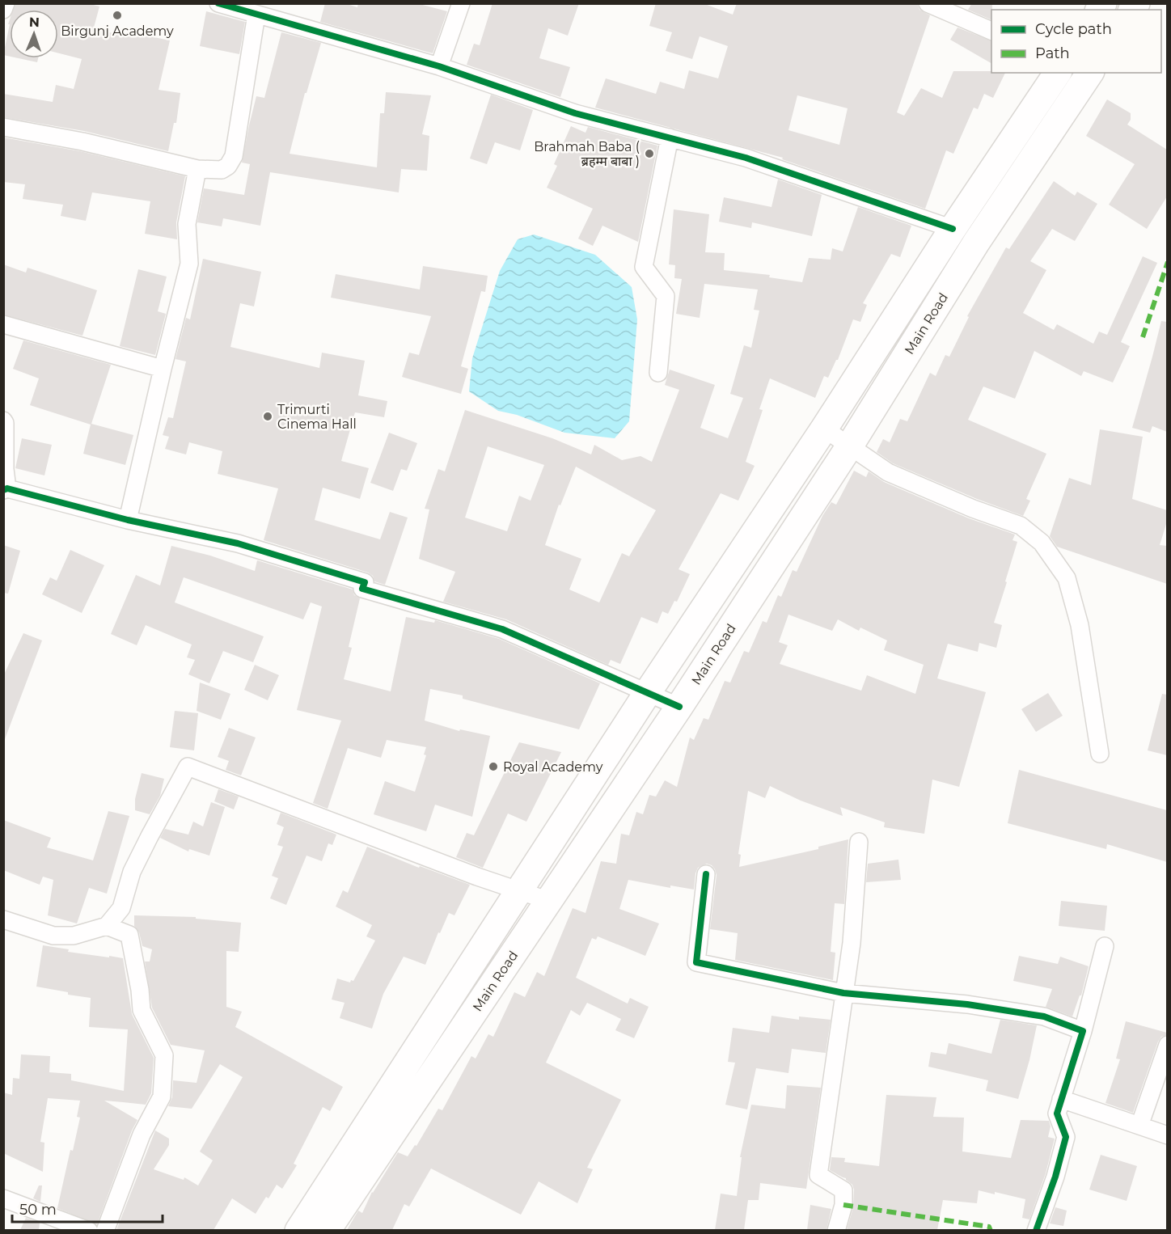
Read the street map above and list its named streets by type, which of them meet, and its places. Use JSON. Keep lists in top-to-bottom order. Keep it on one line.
{"streets":{"main road":["Main Road"]},"places":["Birgunj Academy","Brahmah Baba ( ब्रहम्म बाबा )","Trimurti Cinema Hall","Royal Academy"],"legend":["Cycle path","Path"],"scale_bar":"50 m","north":"top"}
